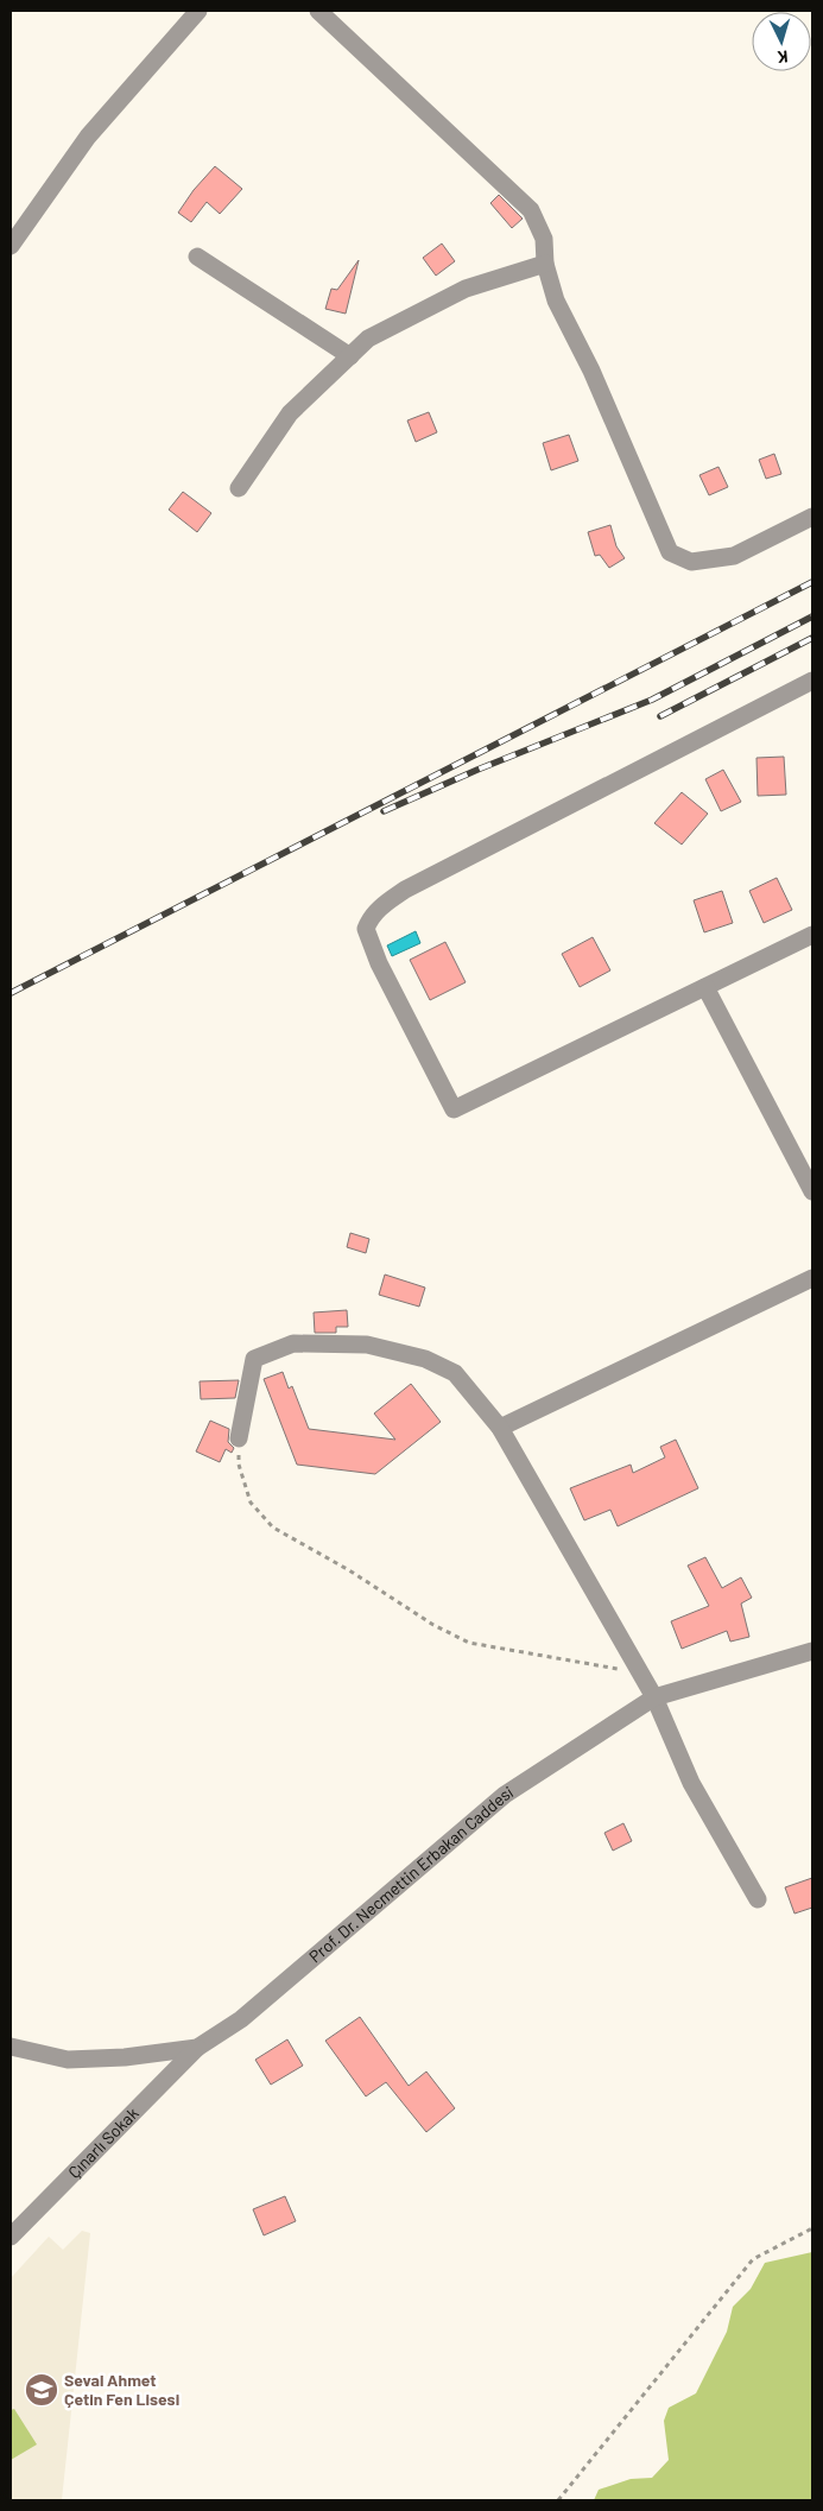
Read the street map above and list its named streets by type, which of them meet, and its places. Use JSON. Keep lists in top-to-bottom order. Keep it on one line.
{"streets":{"street":["Prof. Dr. Necmettin Erbakan Caddesi","Çınarlı Sokak"]},"crossings":[["Prof. Dr. Necmettin Erbakan Caddesi","Çınarlı Sokak"]],"places":{"school or university":["Seval Ahmet Çetin Fen Lisesi"]},"north":"bottom"}
